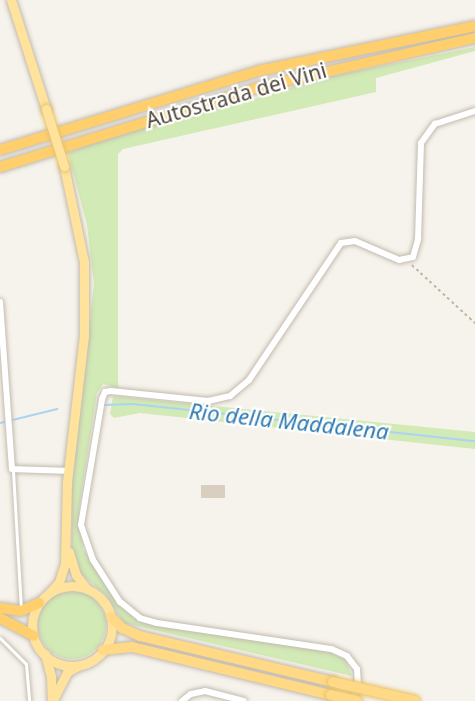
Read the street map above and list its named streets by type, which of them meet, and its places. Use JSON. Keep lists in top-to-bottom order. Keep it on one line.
{"streets":{"highway":["Autostrada dei Vini"]},"water":["Rio della Maddalena"]}
